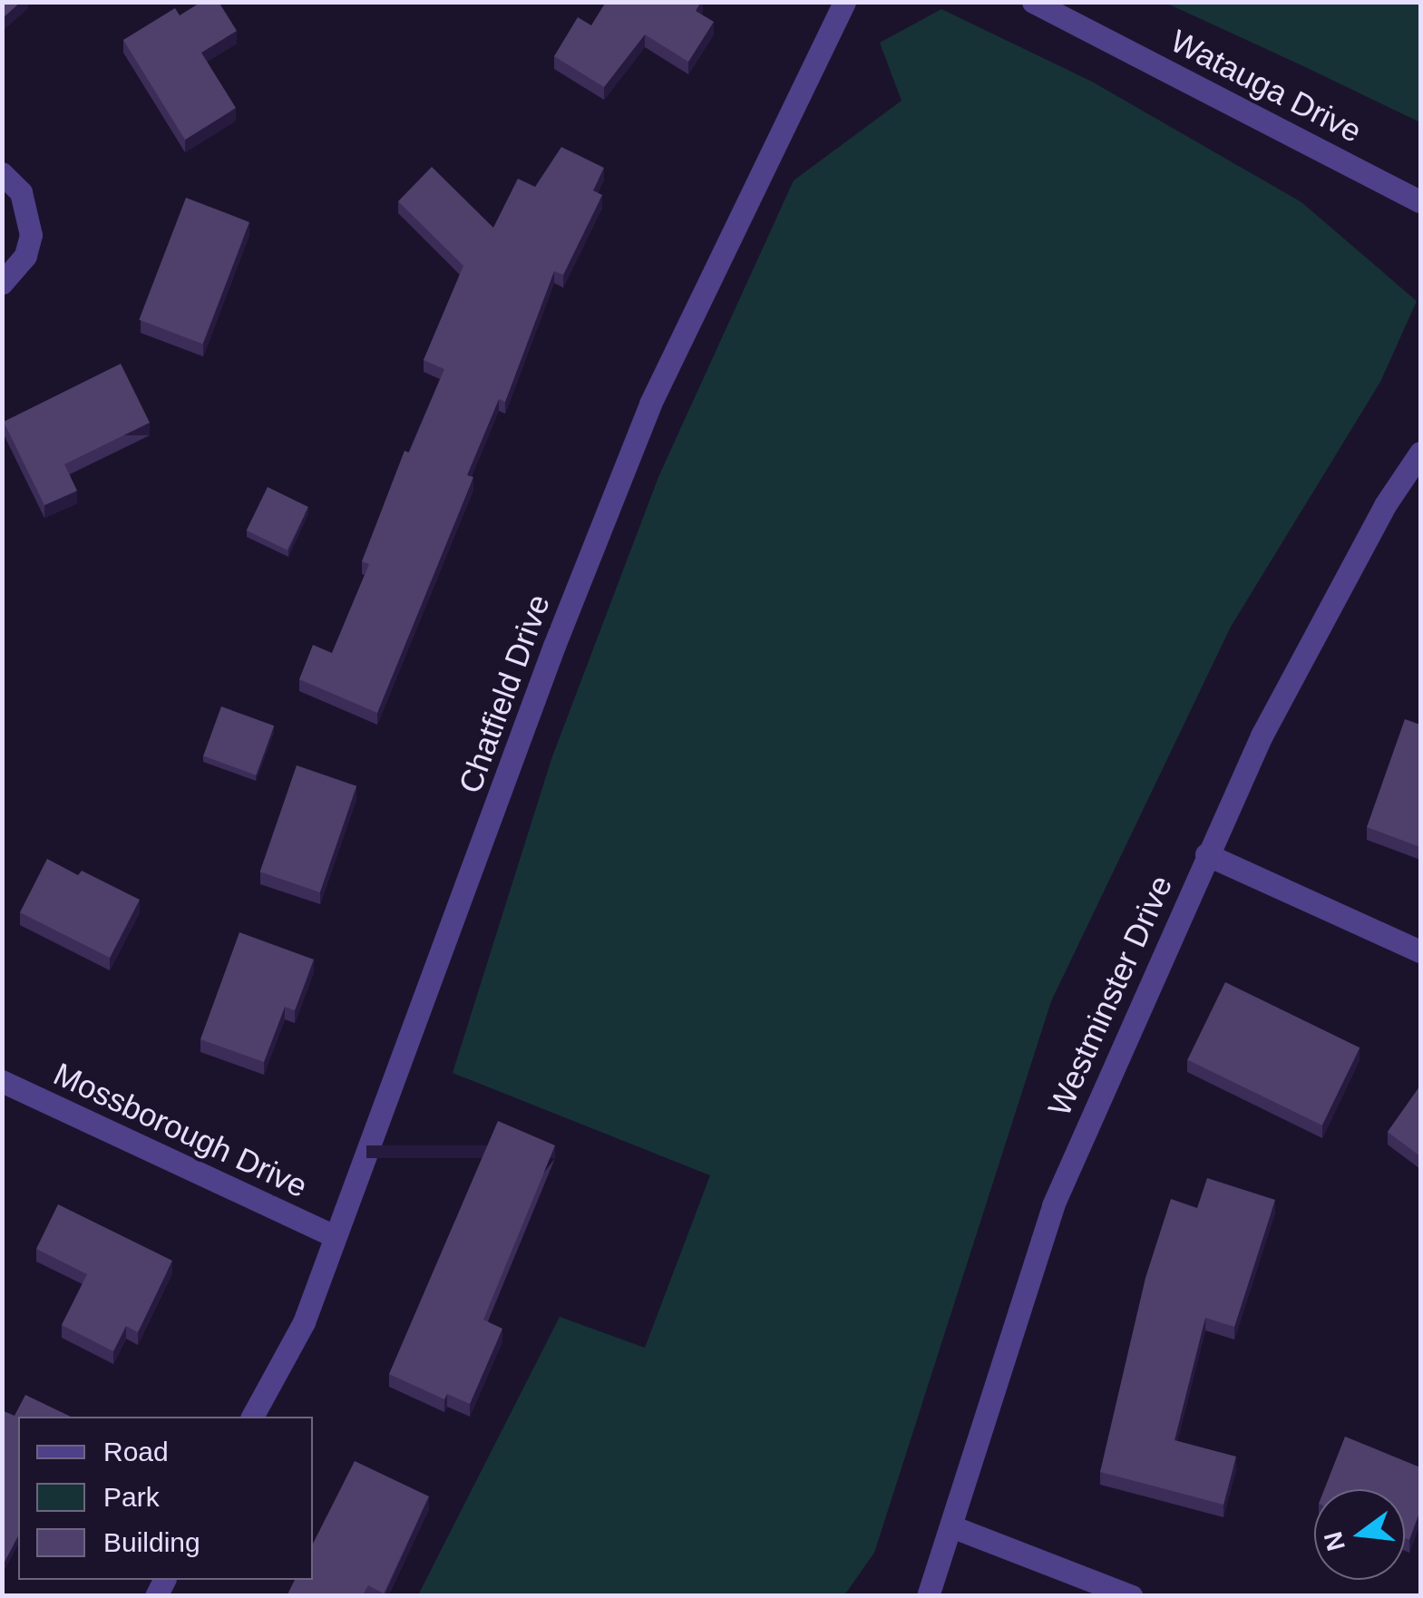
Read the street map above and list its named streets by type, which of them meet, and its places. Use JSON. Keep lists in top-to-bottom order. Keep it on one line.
{"streets":{"street":["Watauga Drive","Chatfield Drive","Westminster Drive","Mossborough Drive"]},"crossings":[["Chatfield Drive","Mossborough Drive"]],"legend":["Road","Park","Building"],"north":"left"}
